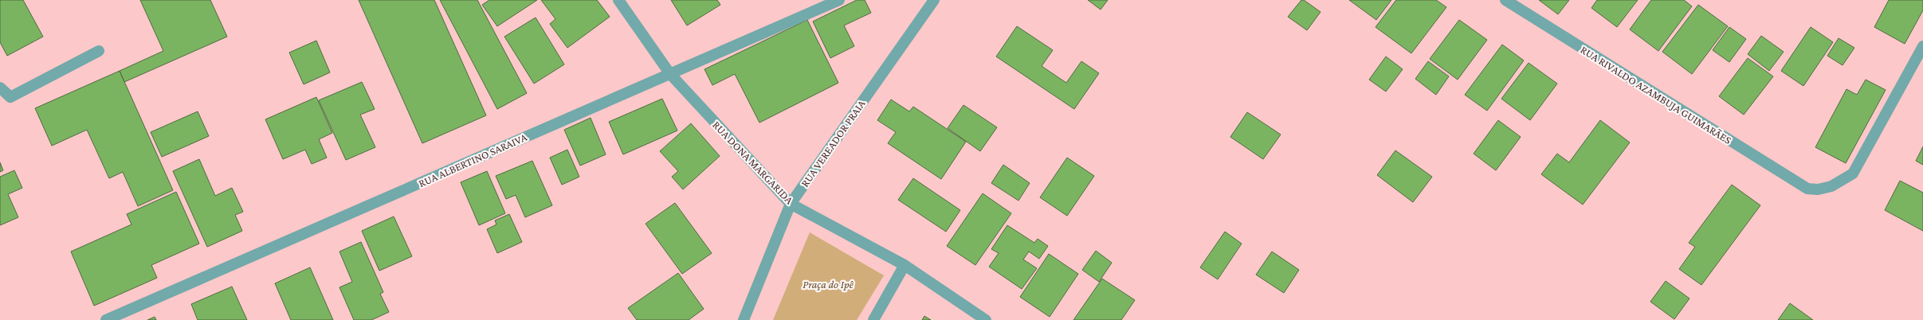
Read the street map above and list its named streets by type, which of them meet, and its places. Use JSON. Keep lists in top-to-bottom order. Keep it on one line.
{"streets":{"street":["RUA RIVALDO AZAMBUJA GUIMARÃES","RUA VEREADOR PRAIA","RUA ALBERTINO SARAIVA","RUA DONA MARGARIDA"]},"crossings":[["RUA VEREADOR PRAIA","RUA DONA MARGARIDA"],["RUA ALBERTINO SARAIVA","RUA DONA MARGARIDA"]],"parks":["Praça do Ipê"]}
